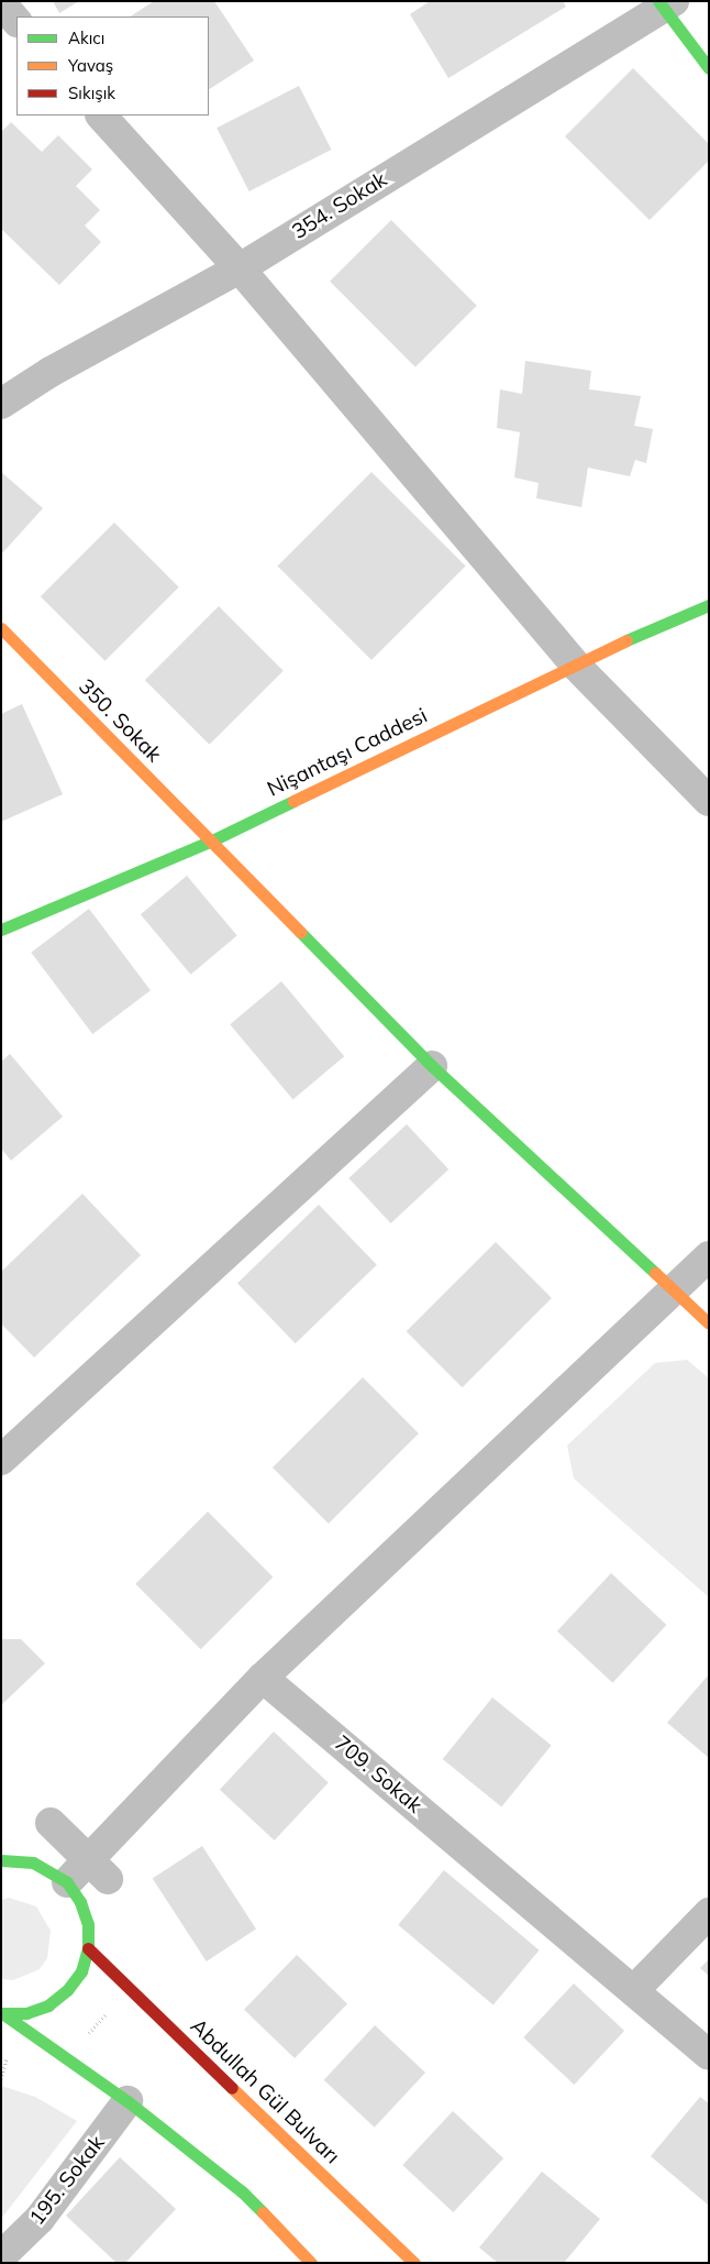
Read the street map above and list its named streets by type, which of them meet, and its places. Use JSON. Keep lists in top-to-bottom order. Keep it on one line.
{"streets":{"street":["354. Sokak","350. Sokak","Nişantaşı Caddesi","709. Sokak","Abdullah Gül Bulvarı","195. Sokak"]},"crossings":[["350. Sokak","Nişantaşı Caddesi"]],"legend":["Akıcı","Yavaş","Sıkışık"]}
